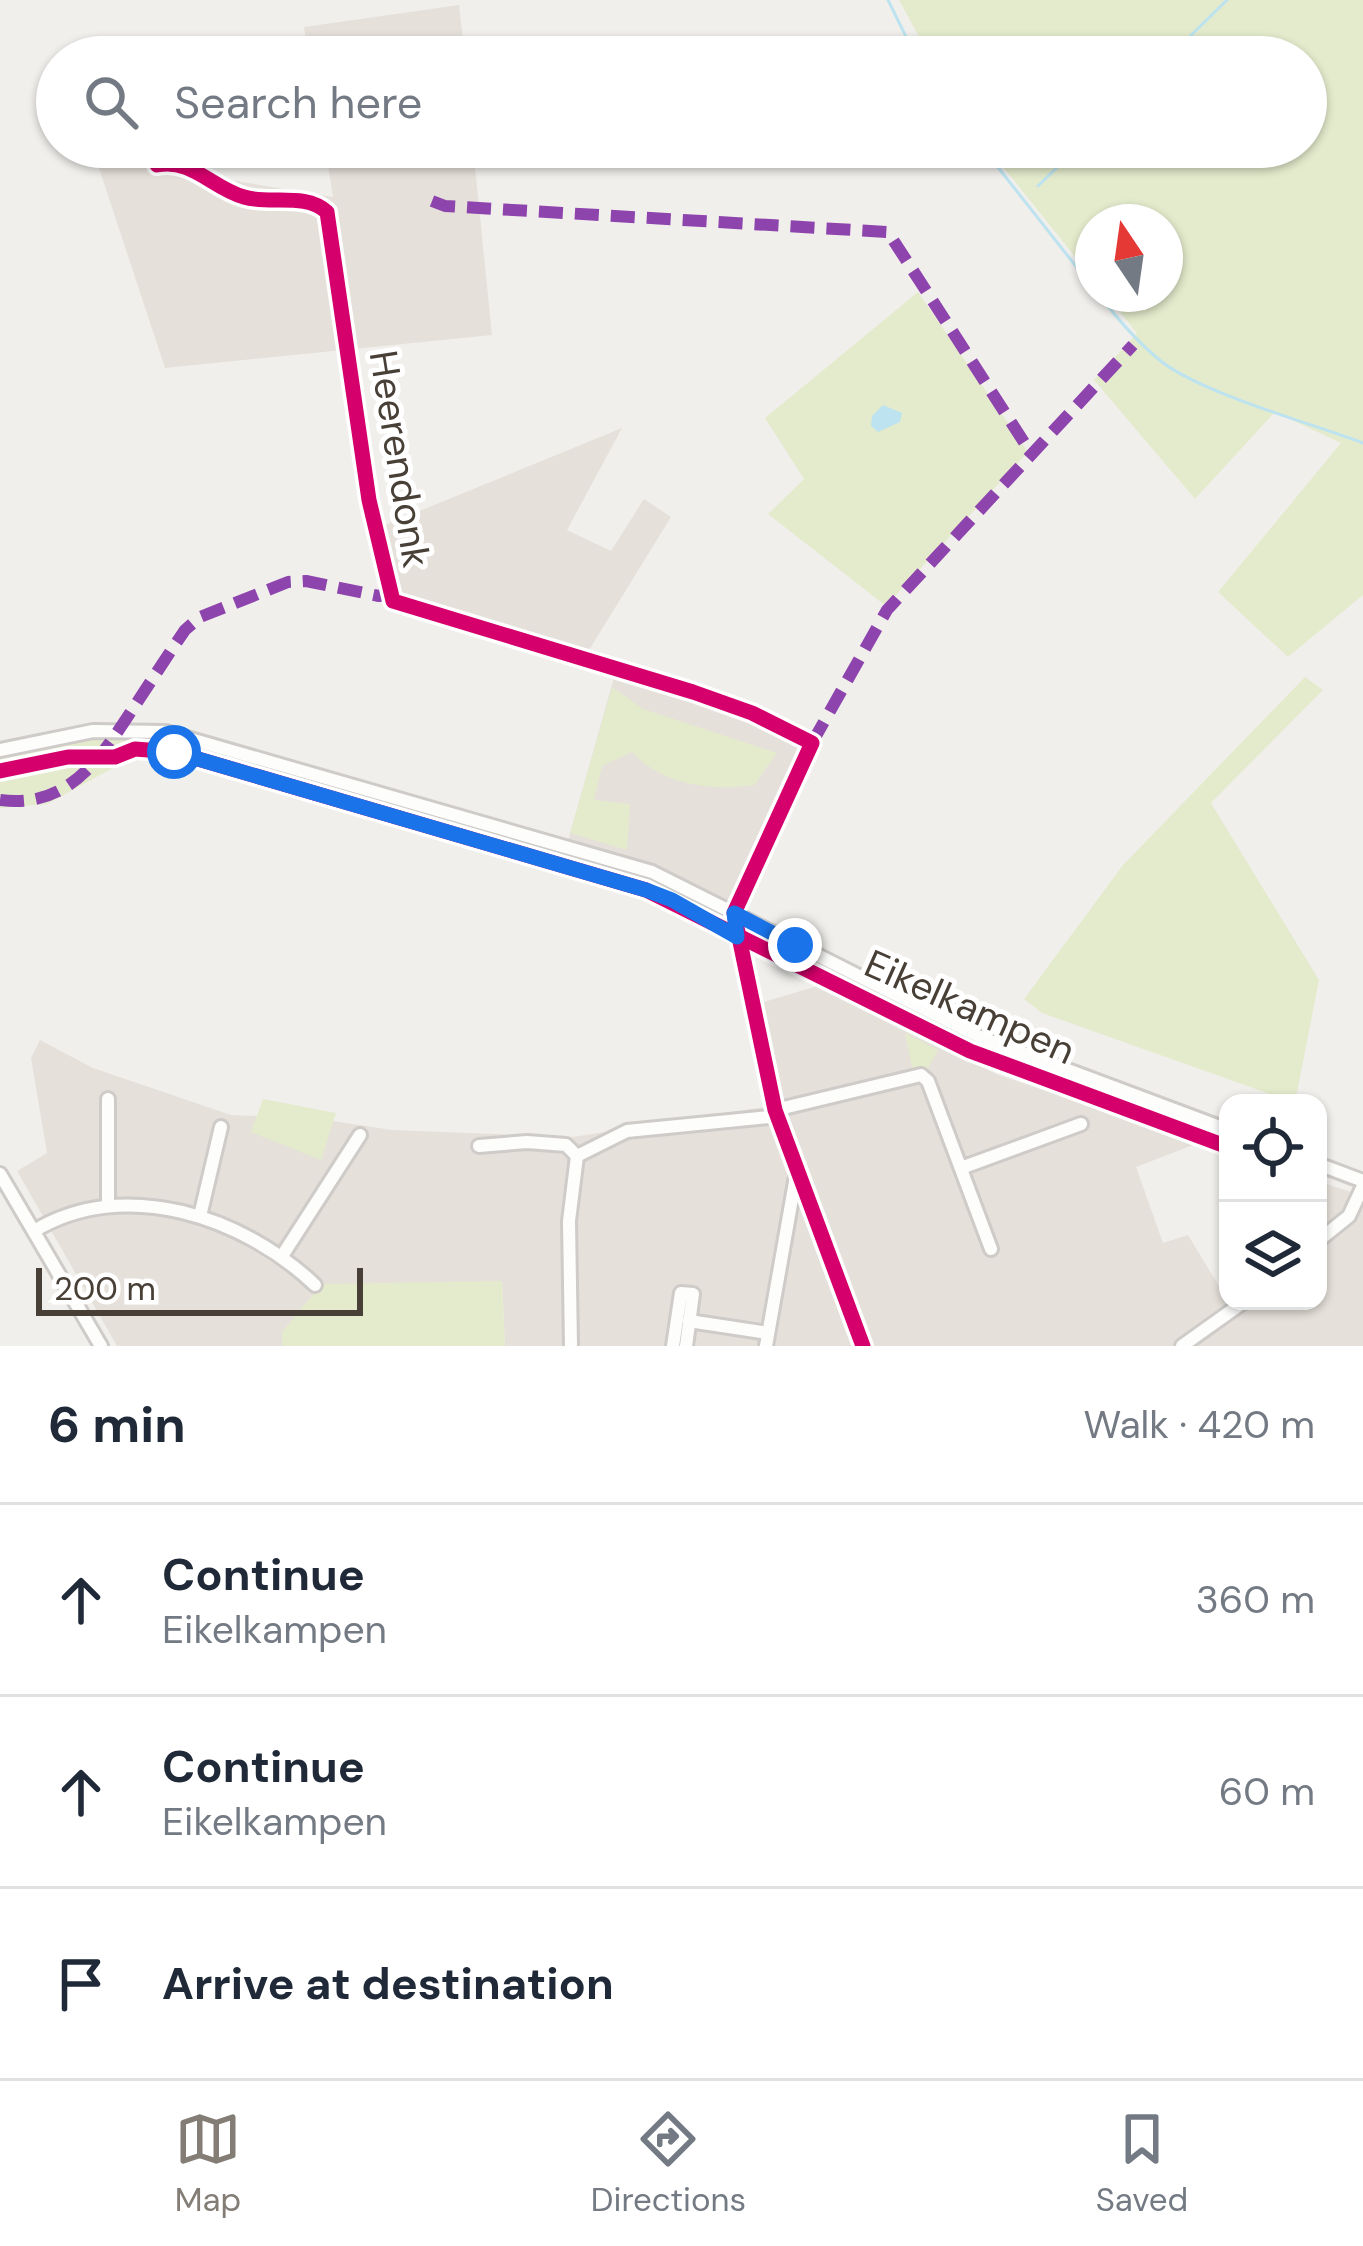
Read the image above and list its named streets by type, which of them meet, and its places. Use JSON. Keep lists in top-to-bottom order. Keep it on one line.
{"streets":{"street":["Heerendonk","Eikelkampen"]},"crossings":[["Heerendonk","Eikelkampen"]],"scale_bar":"200 m","north":"top","page":{"search":"Search here","scale":"200 m","heading":["6 min","Walk · 420 m"],"list":[["Continue","Eikelkampen","360 m"],["Continue","Eikelkampen","60 m"],"Arrive at destination"],"nav":["Map","Directions","Saved"]}}
